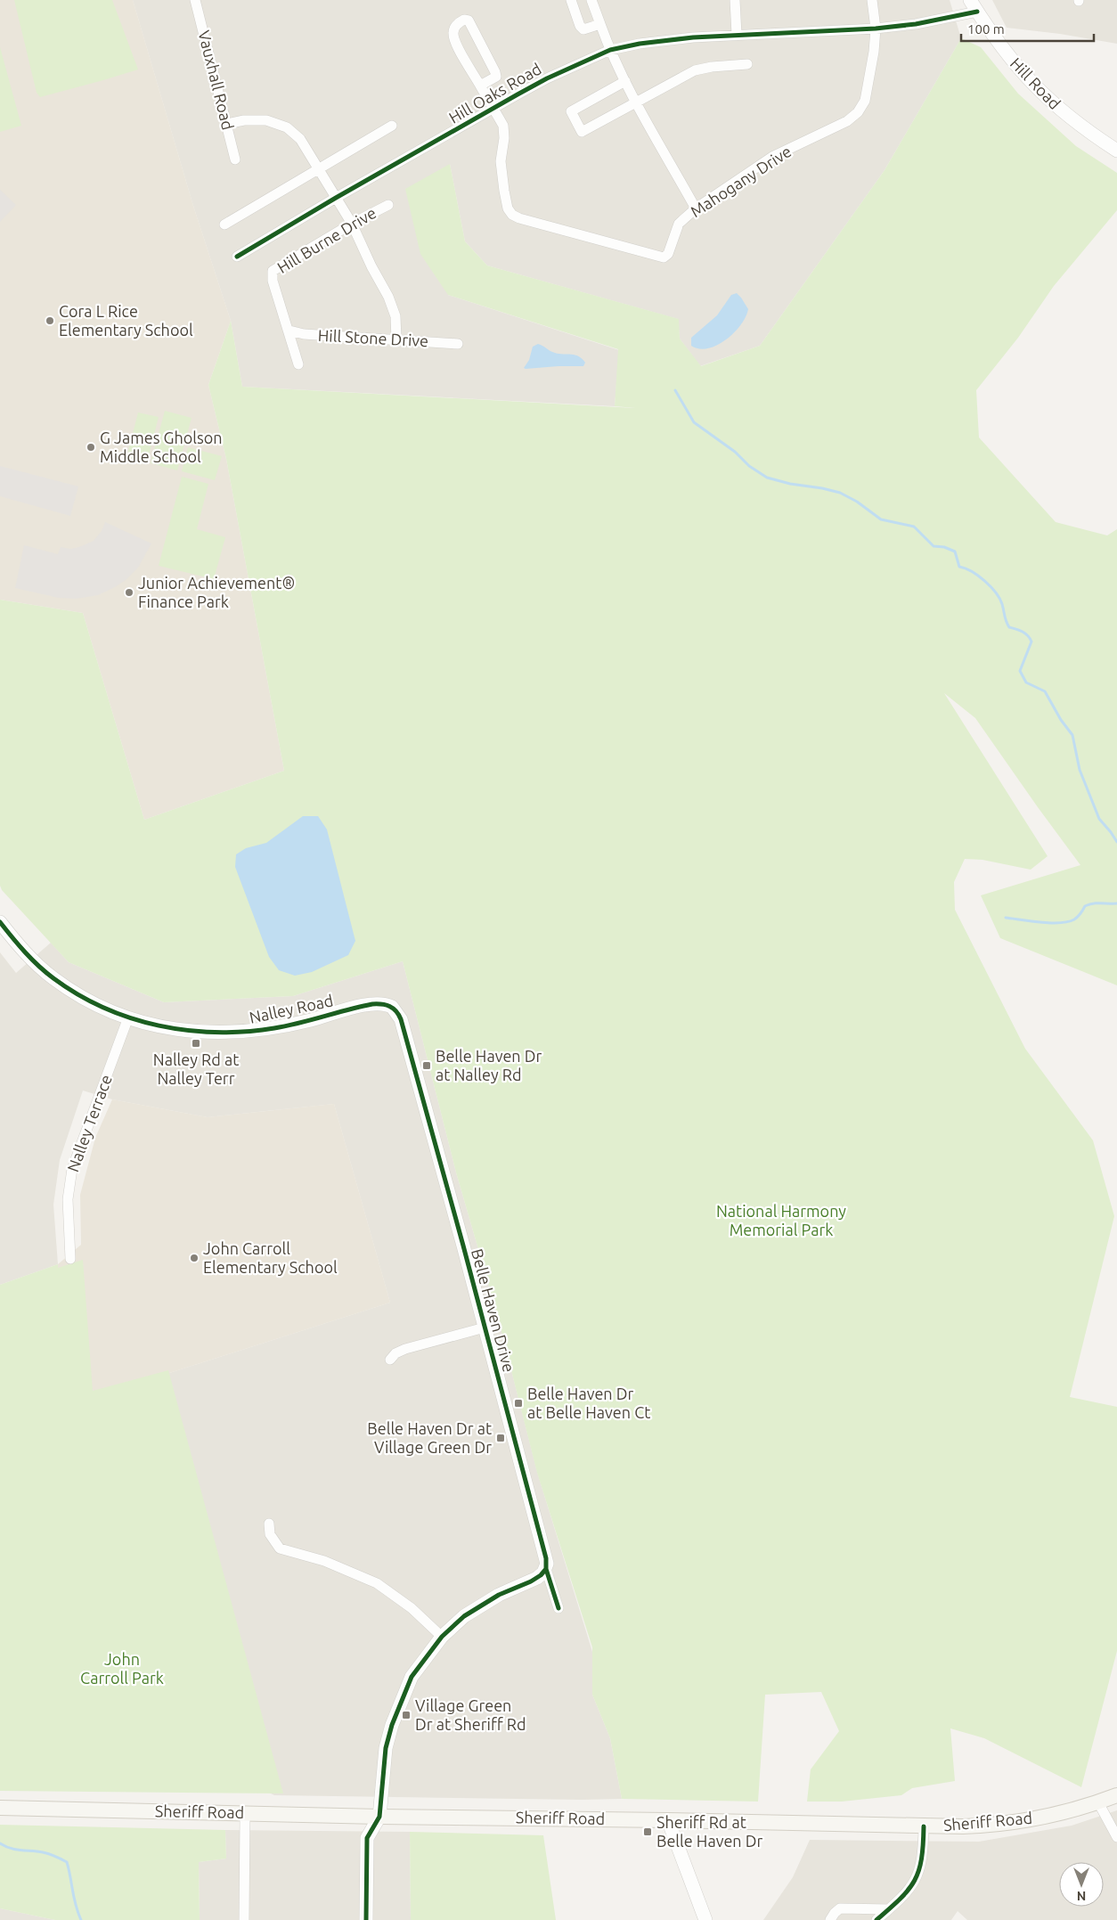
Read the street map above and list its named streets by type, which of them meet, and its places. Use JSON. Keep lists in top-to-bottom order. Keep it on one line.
{"streets":{"main road":["Sheriff Road"],"street":["Vauxhall Road","Hill Road","Hill Oaks Road","Mahogany Drive","Hill Burne Drive","Hill Stone Drive","Nalley Road","Nalley Terrace","Belle Haven Drive"]},"crossings":[["Hill Road","Hill Oaks Road"],["Hill Oaks Road","Mahogany Drive"],["Hill Burne Drive","Hill Stone Drive"],["Nalley Road","Nalley Terrace"],["Nalley Road","Belle Haven Drive"]],"parks":["National Harmony Memorial Park","John Carroll Park"],"places":{"other":["Cora L Rice Elementary School","G James Gholson Middle School","Junior Achievement® Finance Park","John Carroll Elementary School"],"transit":["Nalley Rd at Nalley Terr","Belle Haven Dr at Nalley Rd","Belle Haven Dr at Belle Haven Ct","Belle Haven Dr at Village Green Dr","Village Green Dr at Sheriff Rd","Sheriff Rd at Belle Haven Dr"]},"scale_bar":"100 m","north":"bottom"}
